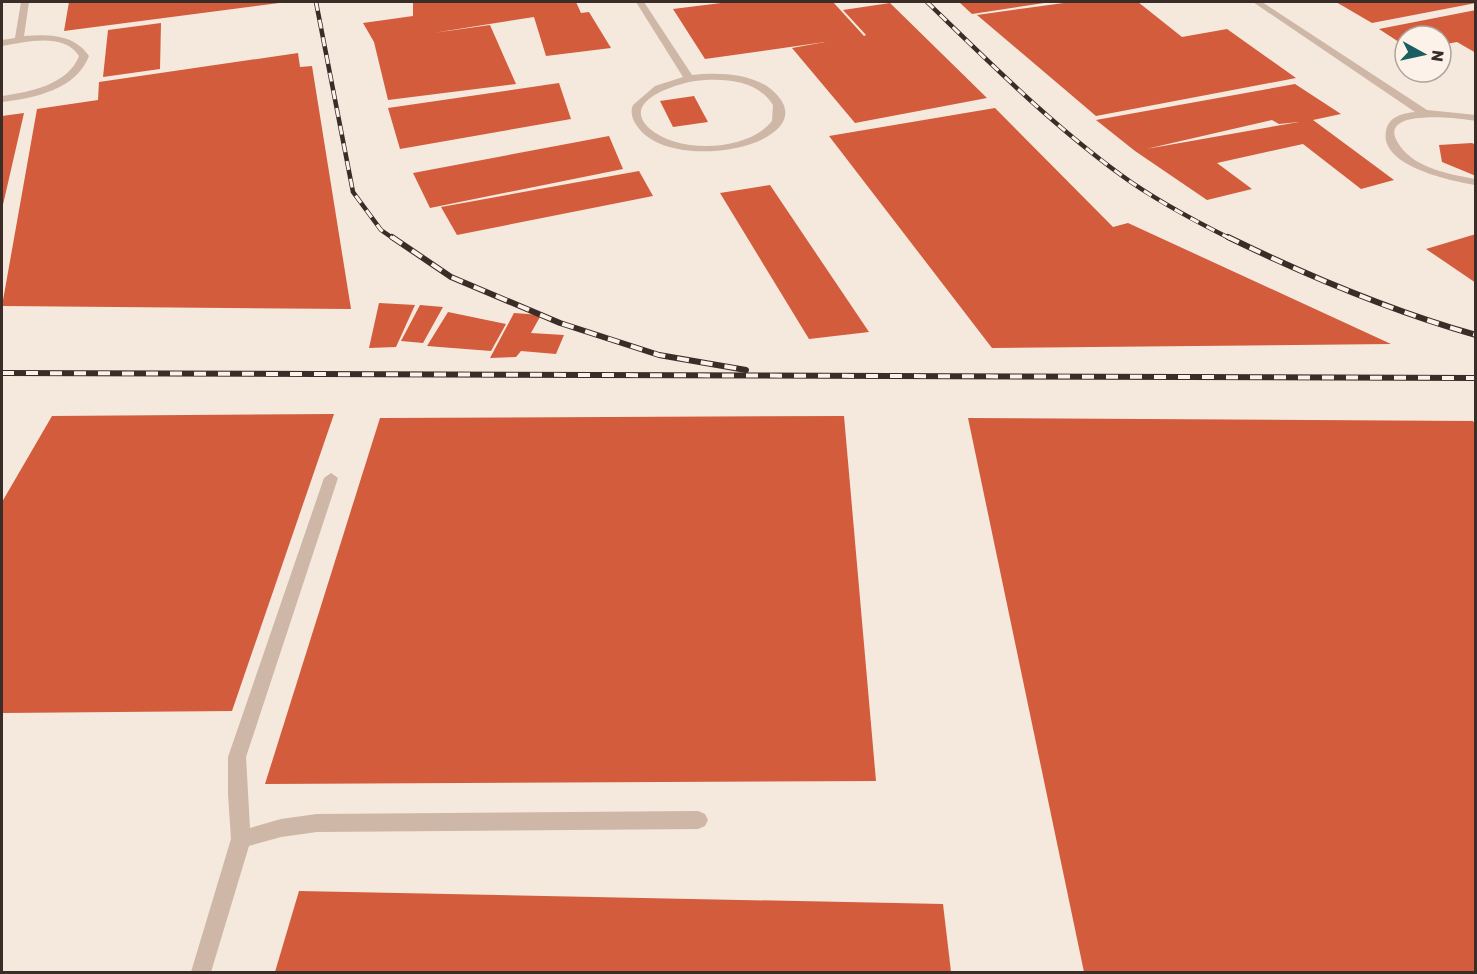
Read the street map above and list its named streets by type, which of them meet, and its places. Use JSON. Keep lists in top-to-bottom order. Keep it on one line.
{"north":"right"}
